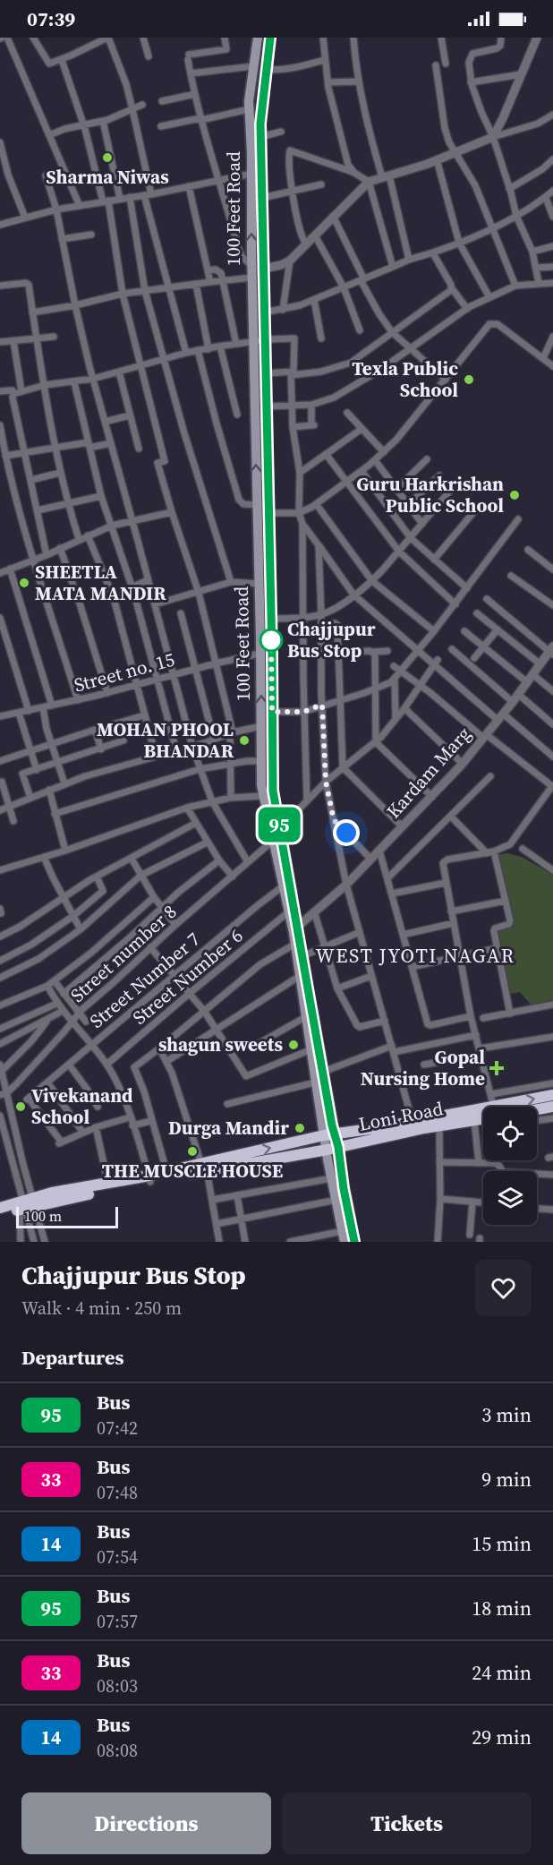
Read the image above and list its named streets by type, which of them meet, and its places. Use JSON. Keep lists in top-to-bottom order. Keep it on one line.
{"streets":{"highway":["Loni Road"],"main road":["100 Feet Road"],"street":["Street no. 15","Kardam Marg","Street number 8","Street Number 6","Street Number 7"]},"crossings":[["100 Feet Road","Kardam Marg"],["100 Feet Road","Street number 8"],["100 Feet Road","Street Number 6"],["100 Feet Road","Street Number 7"],["100 Feet Road","Loni Road"]],"districts":["WEST JYOTI NAGAR"],"places":{"other":["Sharma Niwas","Texla Public School","Guru Harkrishan Public School","SHEETLA MATA MANDIR","Chajjupur Bus Stop","MOHAN PHOOL BHANDAR","shagun sweets","Vivekanand School","Durga Mandir","THE MUSCLE HOUSE"],"health":["Gopal Nursing Home"]},"lines":["bus line 95"],"scale_bar":"100 m","page":{"status":"07:39","on_map":"95","scale":"100 m","heading":[["Chajjupur Bus Stop","Walk · 4 min · 250 m"],"Departures"],"list":[{"mark":"95","name":"Bus","note":"07:42","value":"3 min"},{"mark":"33","name":"Bus","note":"07:48","value":"9 min"},{"mark":"14","name":"Bus","note":"07:54","value":"15 min"},{"mark":"95","name":"Bus","note":"07:57","value":"18 min"},{"mark":"33","name":"Bus","note":"08:03","value":"24 min"},{"mark":"14","name":"Bus","note":"08:08","value":"29 min"}],"buttons":["Directions","Tickets"]}}
